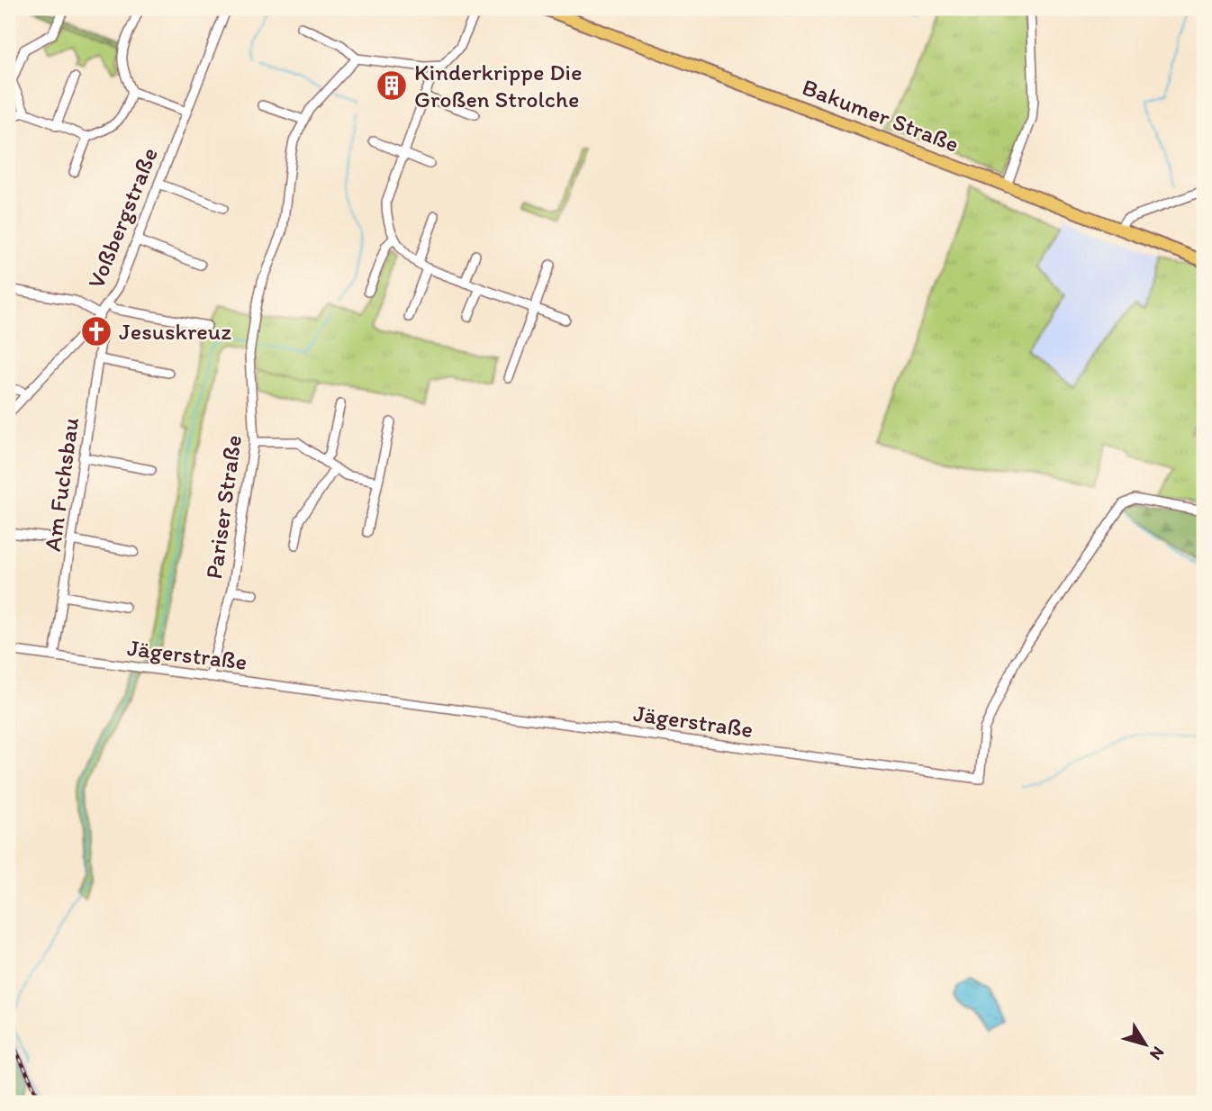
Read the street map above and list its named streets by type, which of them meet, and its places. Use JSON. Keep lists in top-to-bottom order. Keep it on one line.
{"streets":{"main road":["Bakumer Straße"],"street":["Voßbergstraße","Am Fuchsbau","Pariser Straße","Jägerstraße"]},"crossings":[["Voßbergstraße","Am Fuchsbau"],["Am Fuchsbau","Jägerstraße"],["Pariser Straße","Jägerstraße"]],"places":{"building":["Kinderkrippe Die Großen Strolche"],"church":["Jesuskreuz"]},"north":"bottom right"}
